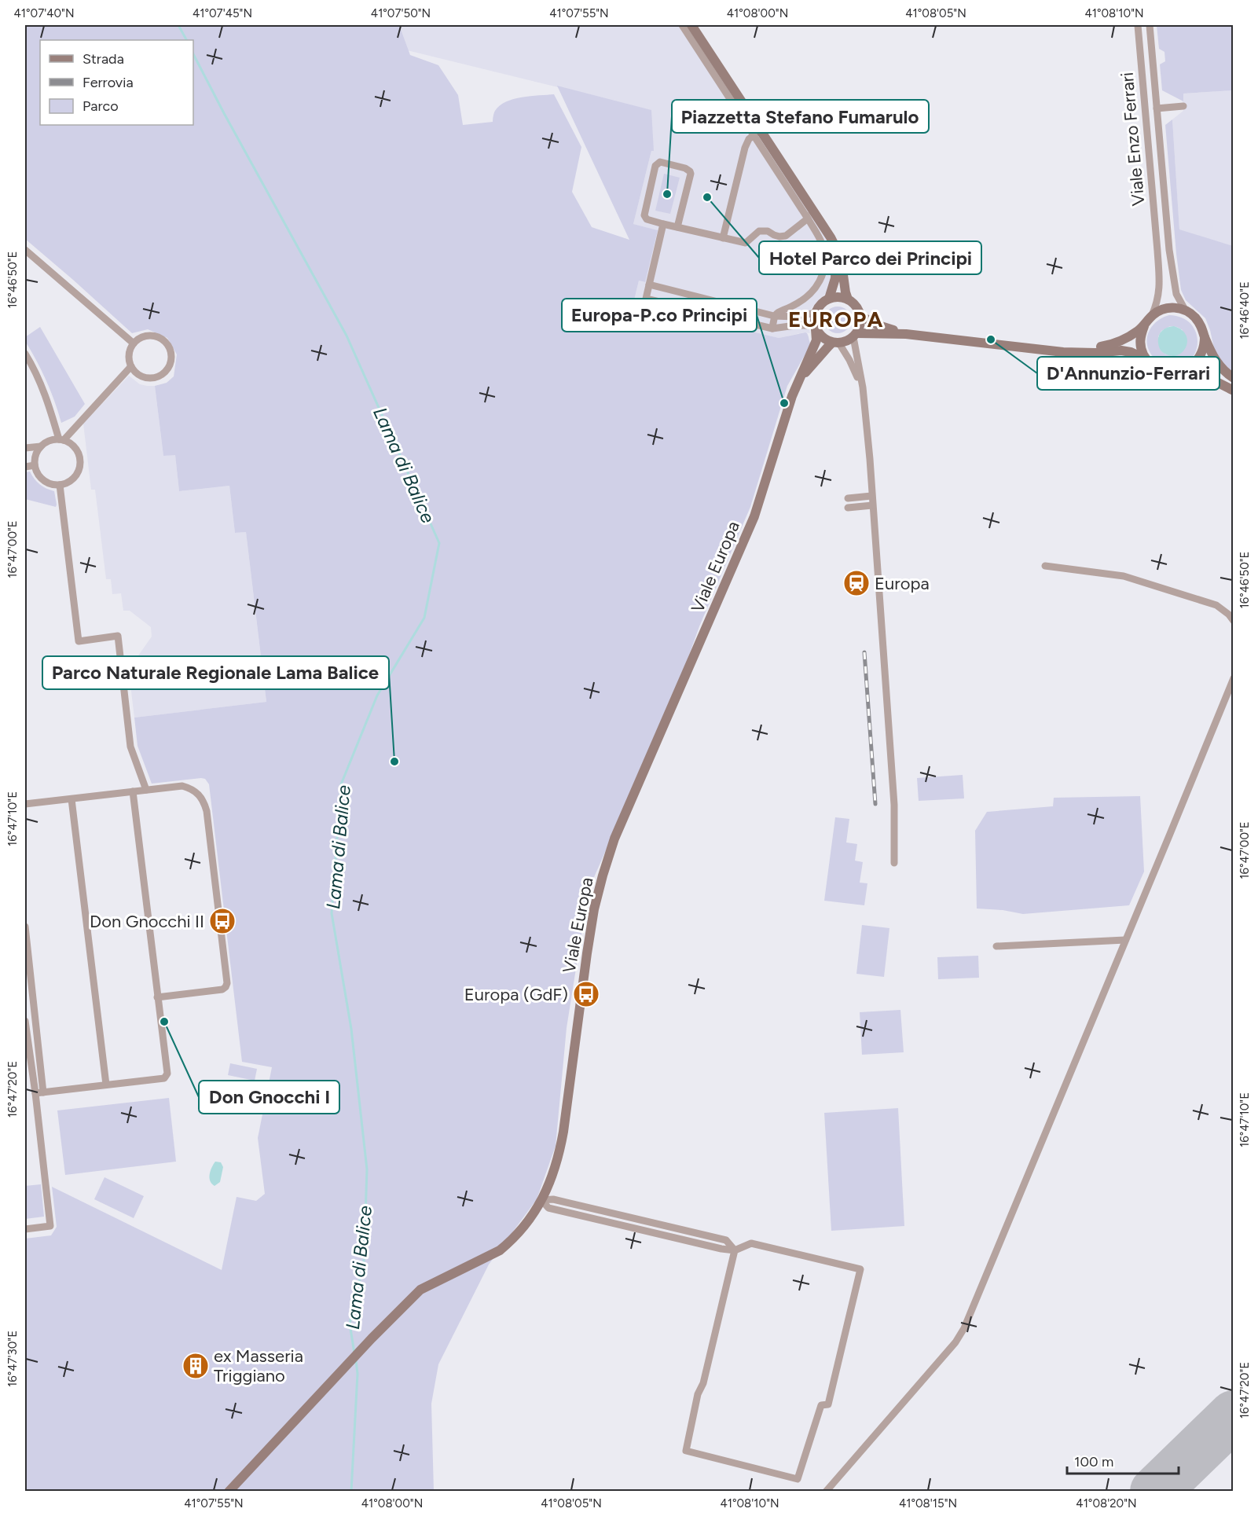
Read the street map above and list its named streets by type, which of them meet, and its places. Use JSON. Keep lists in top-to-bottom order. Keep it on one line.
{"streets":{"main road":["Viale Europa"],"street":["Viale Enzo Ferrari"]},"districts":["EUROPA"],"water":["Lama di Balice"],"places":{"other":["Piazzetta Stefano Fumarulo","Hotel Parco dei Principi","D'Annunzio-Ferrari","Europa-P.co Principi","Parco Naturale Regionale Lama Balice","Don Gnocchi I"],"station":["Europa"],"bus stop":["Don Gnocchi II","Europa (GdF)"],"building":["ex Masseria Triggiano"]},"legend":["Strada","Ferrovia","Parco"],"scale_bar":"100 m","coordinates":["41°07'40\"N","41°07'45\"N","41°07'50\"N","41°07'55\"N","41°08'00\"N","41°08'05\"N","41°08'10\"N","16°46'50\"E","16°46'40\"E","16°47'00\"E","16°47'10\"E","16°47'20\"E","16°47'30\"E","41°08'15\"N","41°08'20\"N"]}
